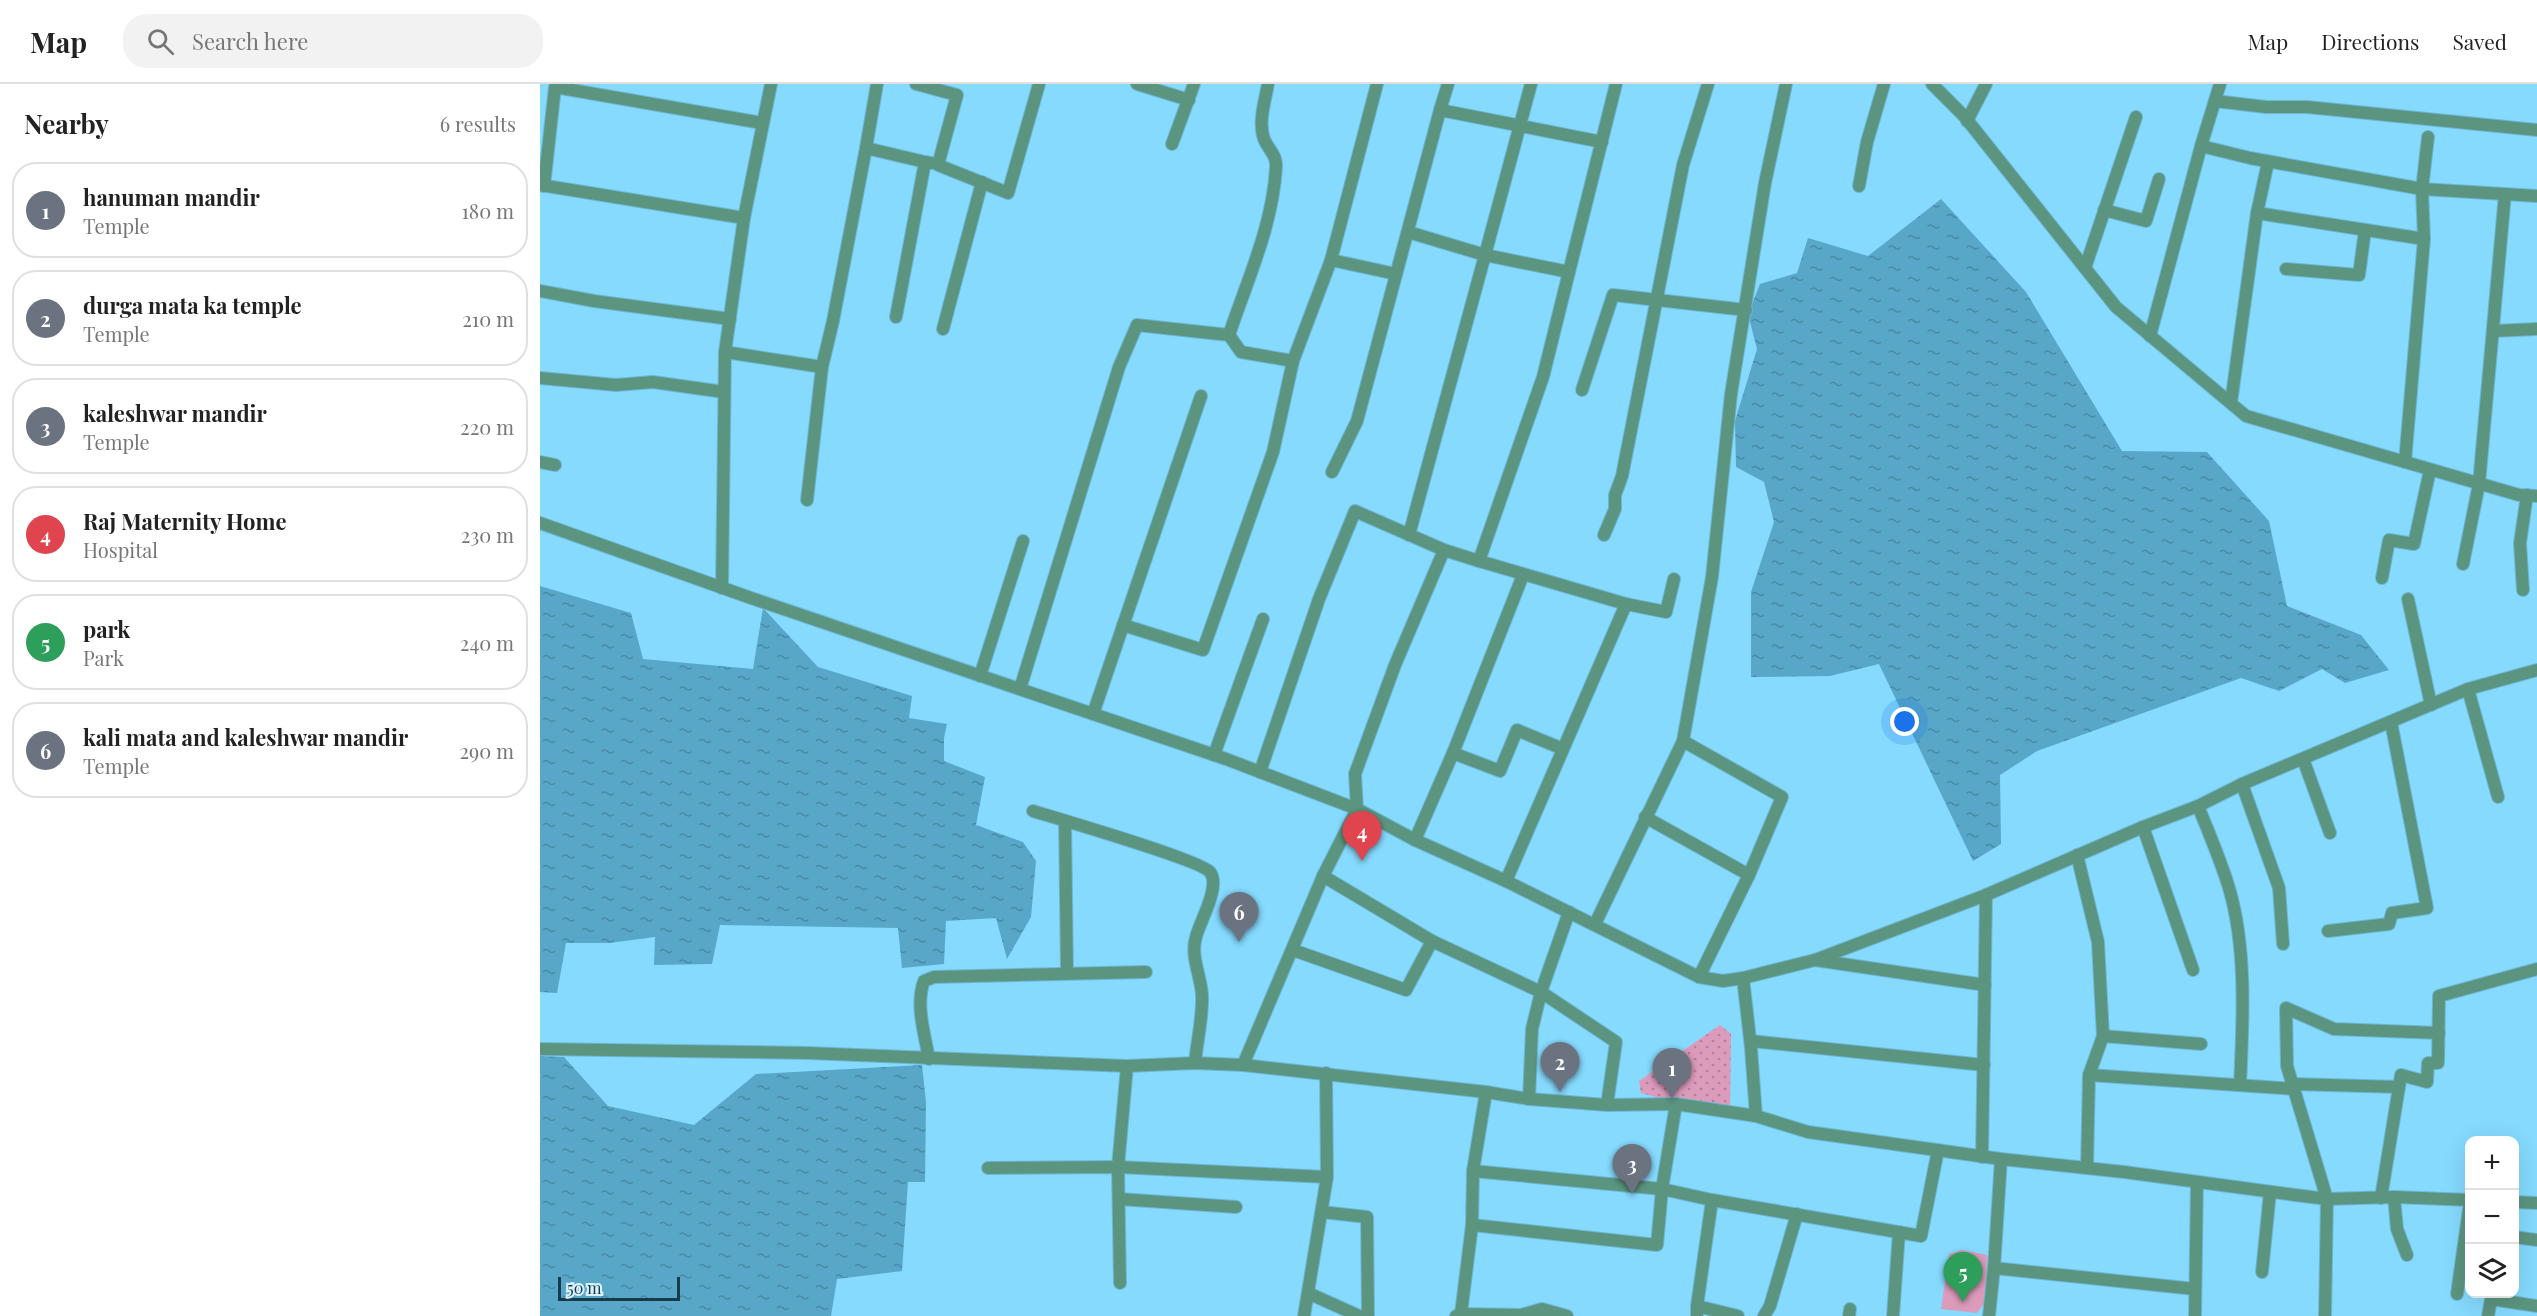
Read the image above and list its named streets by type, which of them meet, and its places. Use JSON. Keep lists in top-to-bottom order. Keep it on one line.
{"scale_bar":"50 m","page":{"header":"Map","search":"Search here","nav":["Map","Directions","Saved"],"heading":["Nearby","6 results"],"list":[{"mark":"1","name":"hanuman mandir","note":"Temple","value":"180 m"},{"mark":"2","name":"durga mata ka temple","note":"Temple","value":"210 m"},{"mark":"3","name":"kaleshwar mandir","note":"Temple","value":"220 m"},{"mark":"4","name":"Raj Maternity Home","note":"Hospital","value":"230 m"},{"mark":"5","name":"park","note":"Park","value":"240 m"},{"mark":"6","name":"kali mata and kaleshwar mandir","note":"Temple","value":"290 m"}],"pins":["4","6","2","1","3","5"],"map_buttons":["+","−"],"scale":"50 m"}}
